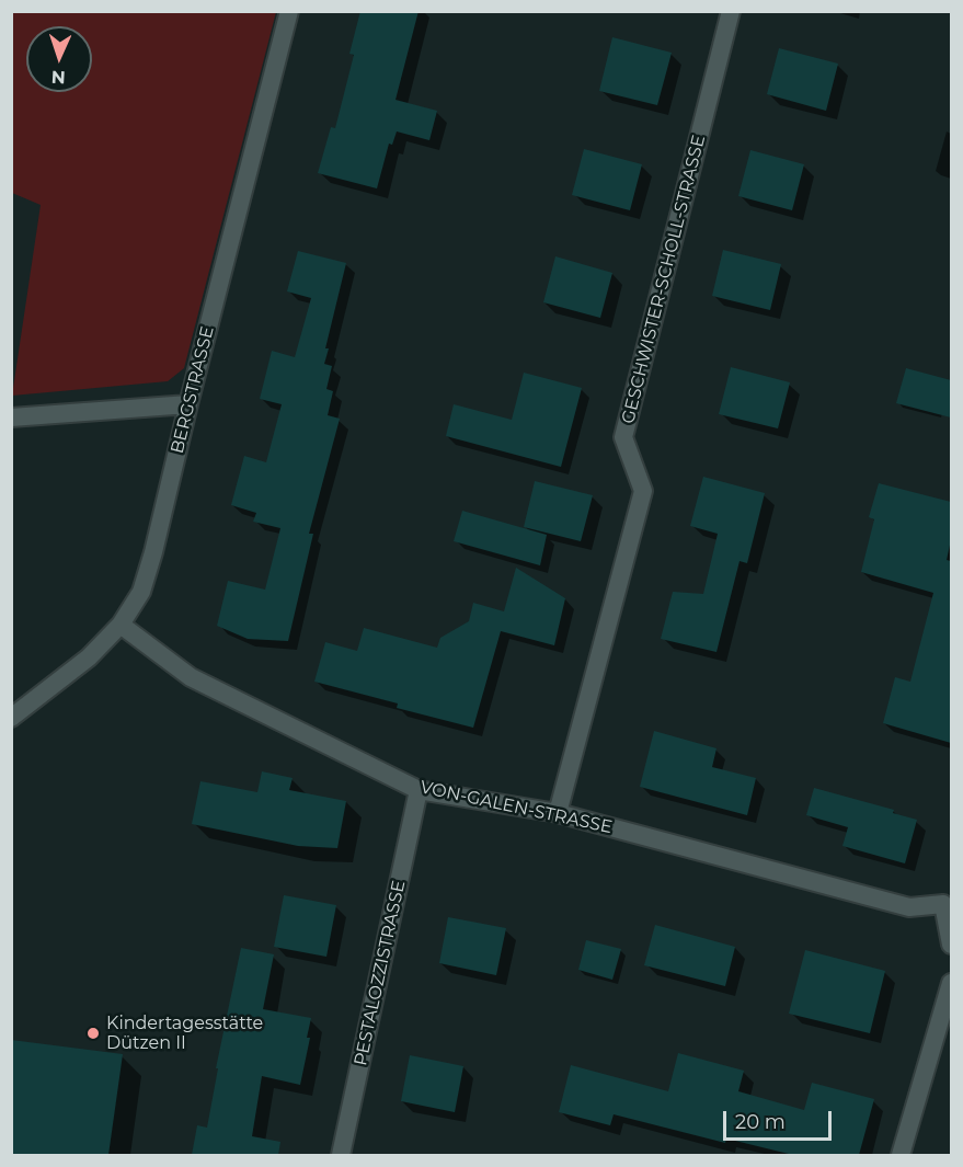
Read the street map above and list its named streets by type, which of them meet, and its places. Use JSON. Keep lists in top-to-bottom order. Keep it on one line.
{"streets":{"street":["GESCHWISTER-SCHOLL-STRASSE","BERGSTRASSE","VON-GALEN-STRASSE","PESTALOZZISTRASSE"]},"crossings":[["GESCHWISTER-SCHOLL-STRASSE","VON-GALEN-STRASSE"],["BERGSTRASSE","VON-GALEN-STRASSE"],["VON-GALEN-STRASSE","PESTALOZZISTRASSE"]],"places":["Kindertagesstätte Dützen II"],"scale_bar":"20 m","north":"bottom"}
